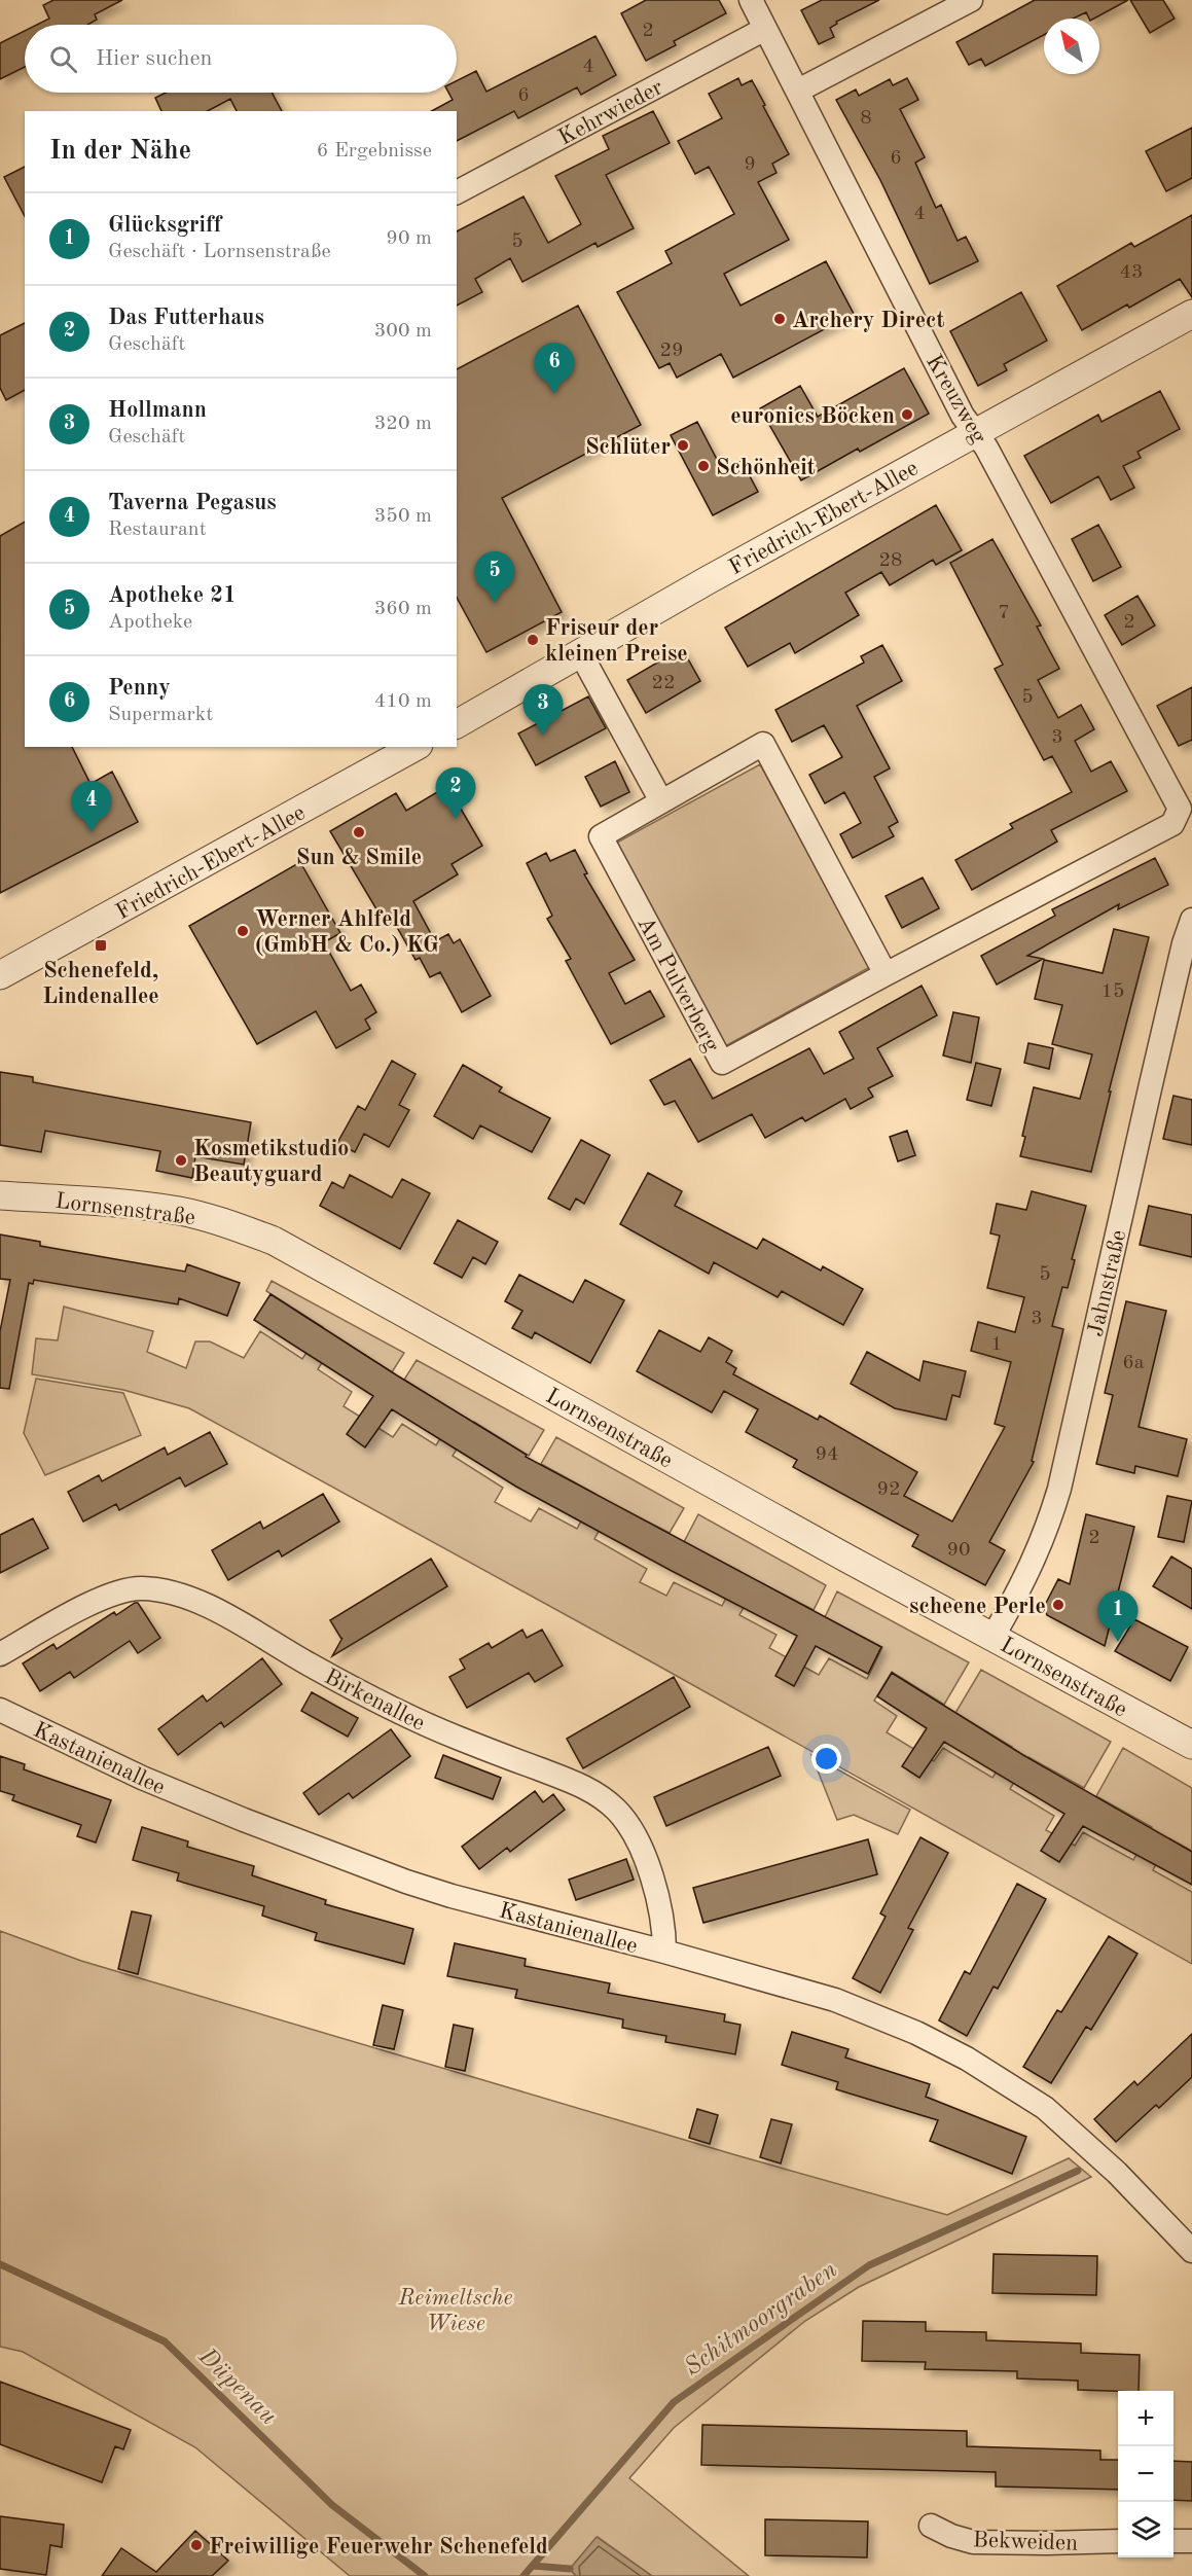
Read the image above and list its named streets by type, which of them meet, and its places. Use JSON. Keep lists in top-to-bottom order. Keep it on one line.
{"streets":{"street":["Kehrwieder","Kreuzweg","Friedrich-Ebert-Allee","Am Pulverberg","Lornsenstraße","Jahnstraße","Birkenallee","Kastanienallee","Bekweiden"]},"crossings":[["Kehrwieder","Kreuzweg"],["Kreuzweg","Friedrich-Ebert-Allee"],["Kreuzweg","Am Pulverberg"],["Lornsenstraße","Jahnstraße"],["Birkenallee","Kastanienallee"]],"water":["Schitmoorgraben","Düpenau"],"parks":["Reimeltsche Wiese"],"places":{"other":["Archery Direct","euronics Böcken","Schlüter","Schönheit","Friseur der kleinen Preise","Sun & Smile","Werner Ahlfeld (GmbH & Co.) KG","Kosmetikstudio Beautyguard","scheene Perle","Freiwillige Feuerwehr Schenefeld"],"transit":["Schenefeld, Lindenallee"]},"house_numbers":["2","4","6","8","6","9","4","5","43","29","28","7","2","22","5","3","15","5","3","1","6a","94","92","2","90"],"north":"top left","page":{"search":"Hier suchen","heading":["In der Nähe","6 Ergebnisse"],"list":[{"mark":"1","name":"Glücksgriff","note":"Geschäft · Lornsenstraße","value":"90 m"},{"mark":"2","name":"Das Futterhaus","note":"Geschäft","value":"300 m"},{"mark":"3","name":"Hollmann","note":"Geschäft","value":"320 m"},{"mark":"4","name":"Taverna Pegasus","note":"Restaurant","value":"350 m"},{"mark":"5","name":"Apotheke 21","note":"Apotheke","value":"360 m"},{"mark":"6","name":"Penny","note":"Supermarkt","value":"410 m"}],"pins":["6","5","3","2","4","1"],"map_buttons":["+","−"]}}
